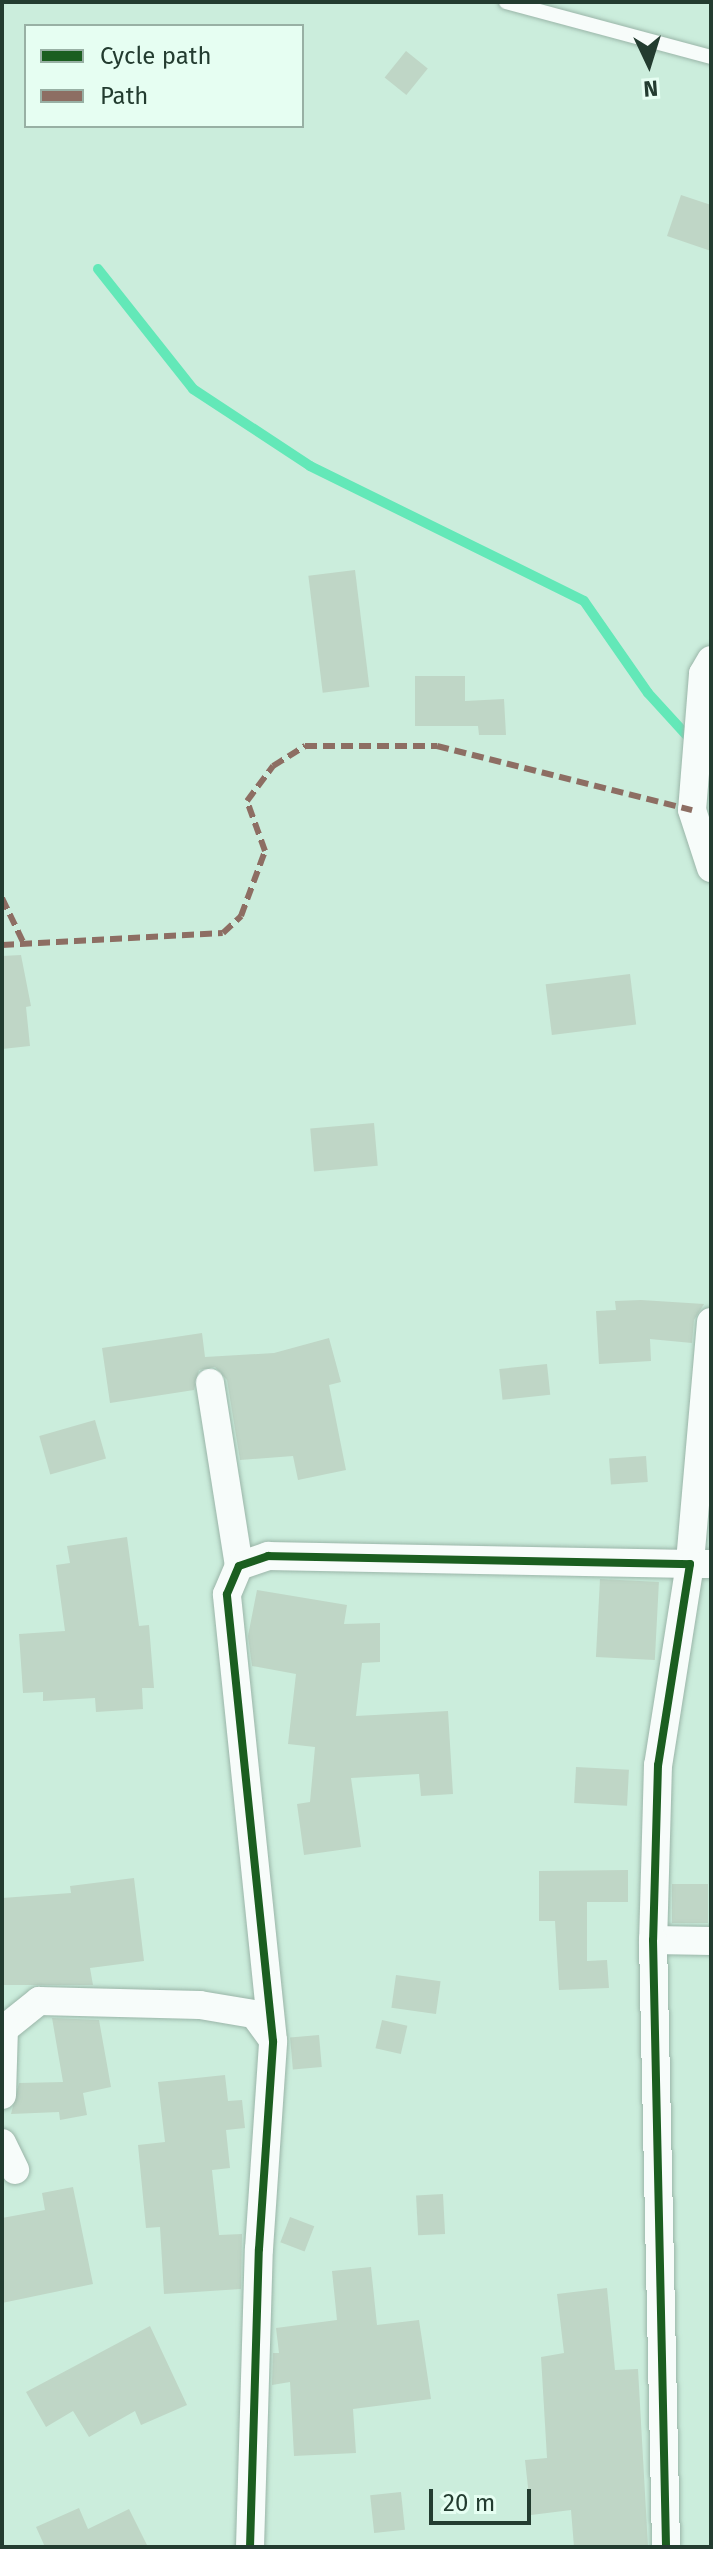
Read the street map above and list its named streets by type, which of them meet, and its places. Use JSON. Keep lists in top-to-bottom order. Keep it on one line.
{"legend":["Cycle path","Path"],"scale_bar":"20 m","north":"bottom"}
